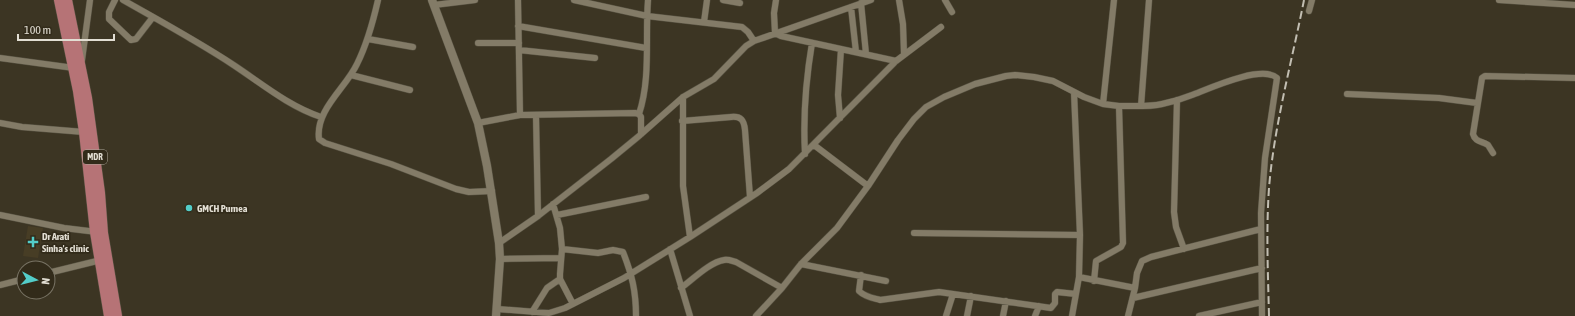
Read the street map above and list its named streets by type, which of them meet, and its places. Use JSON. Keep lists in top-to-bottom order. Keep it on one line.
{"streets":{"main road":["MDR"]},"places":{"other":["GMCH Purnea"],"health":["Dr Arati Sinha's clinic"]},"scale_bar":"100 m","north":"right"}
